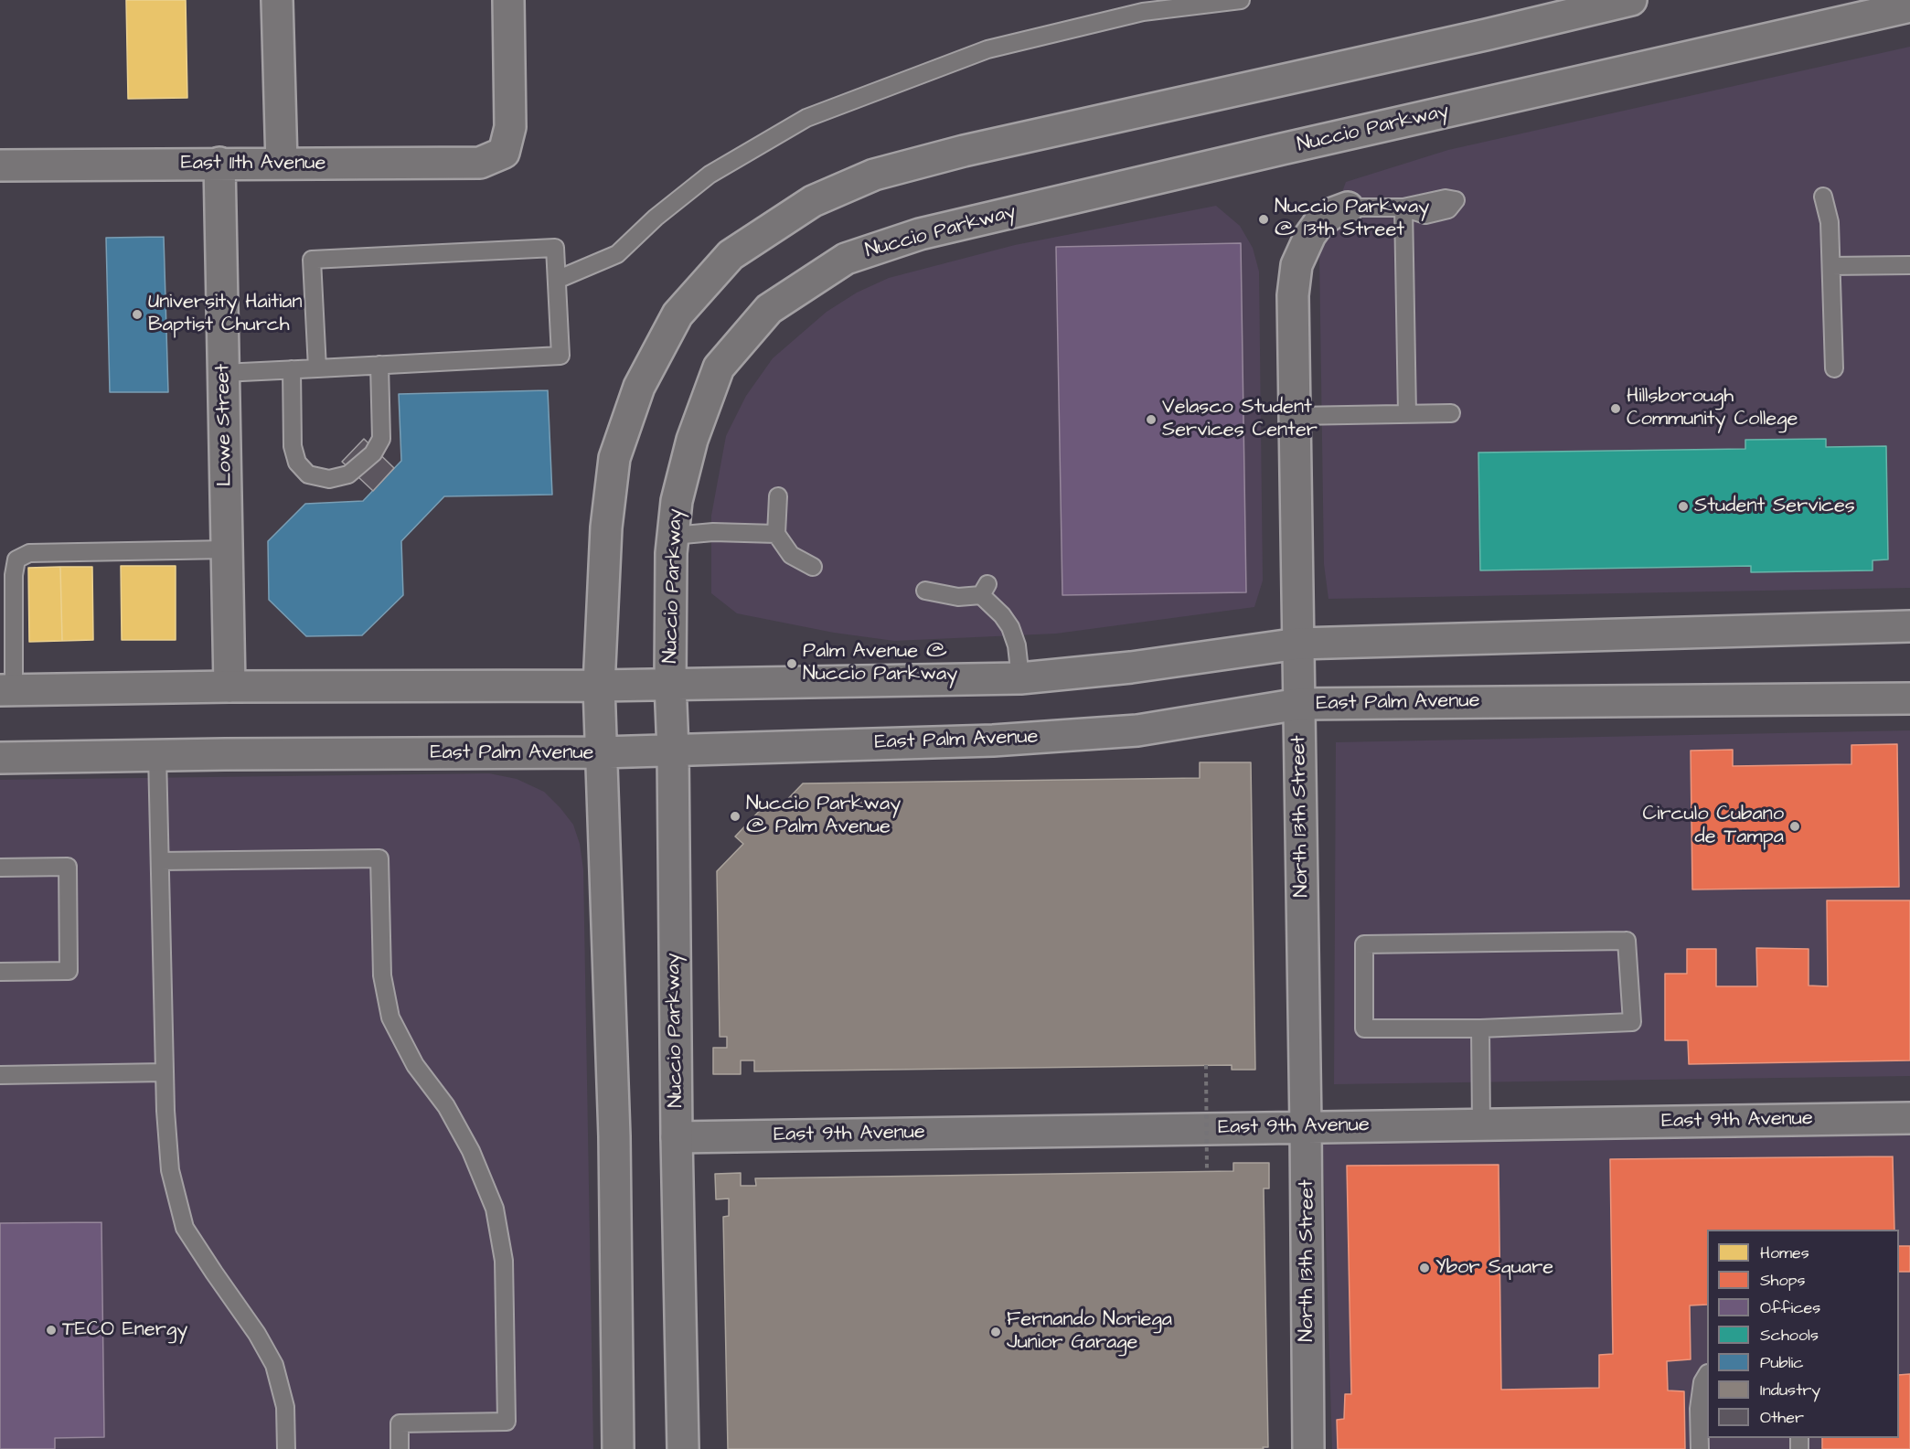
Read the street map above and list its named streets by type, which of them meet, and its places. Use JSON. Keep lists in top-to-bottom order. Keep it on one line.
{"streets":{"street":["Nuccio Parkway","East 11th Avenue","Lowe Street","East Palm Avenue","North 13th Street","East 9th Avenue"]},"crossings":[["Nuccio Parkway","East Palm Avenue"],["Nuccio Parkway","East 9th Avenue"],["East 11th Avenue","Lowe Street"],["East Palm Avenue","North 13th Street"],["North 13th Street","East 9th Avenue"]],"places":["Nuccio Parkway @ 13th Street","University Haitian Baptist Church","Hillsborough Community College","Velasco Student Services Center","Student Services","Palm Avenue @ Nuccio Parkway","Nuccio Parkway @ Palm Avenue","Circulo Cubano de Tampa","Ybor Square","TECO Energy","Fernando Noriega Junior Garage"],"legend":["Homes","Shops","Offices","Schools","Public","Industry","Other"]}
